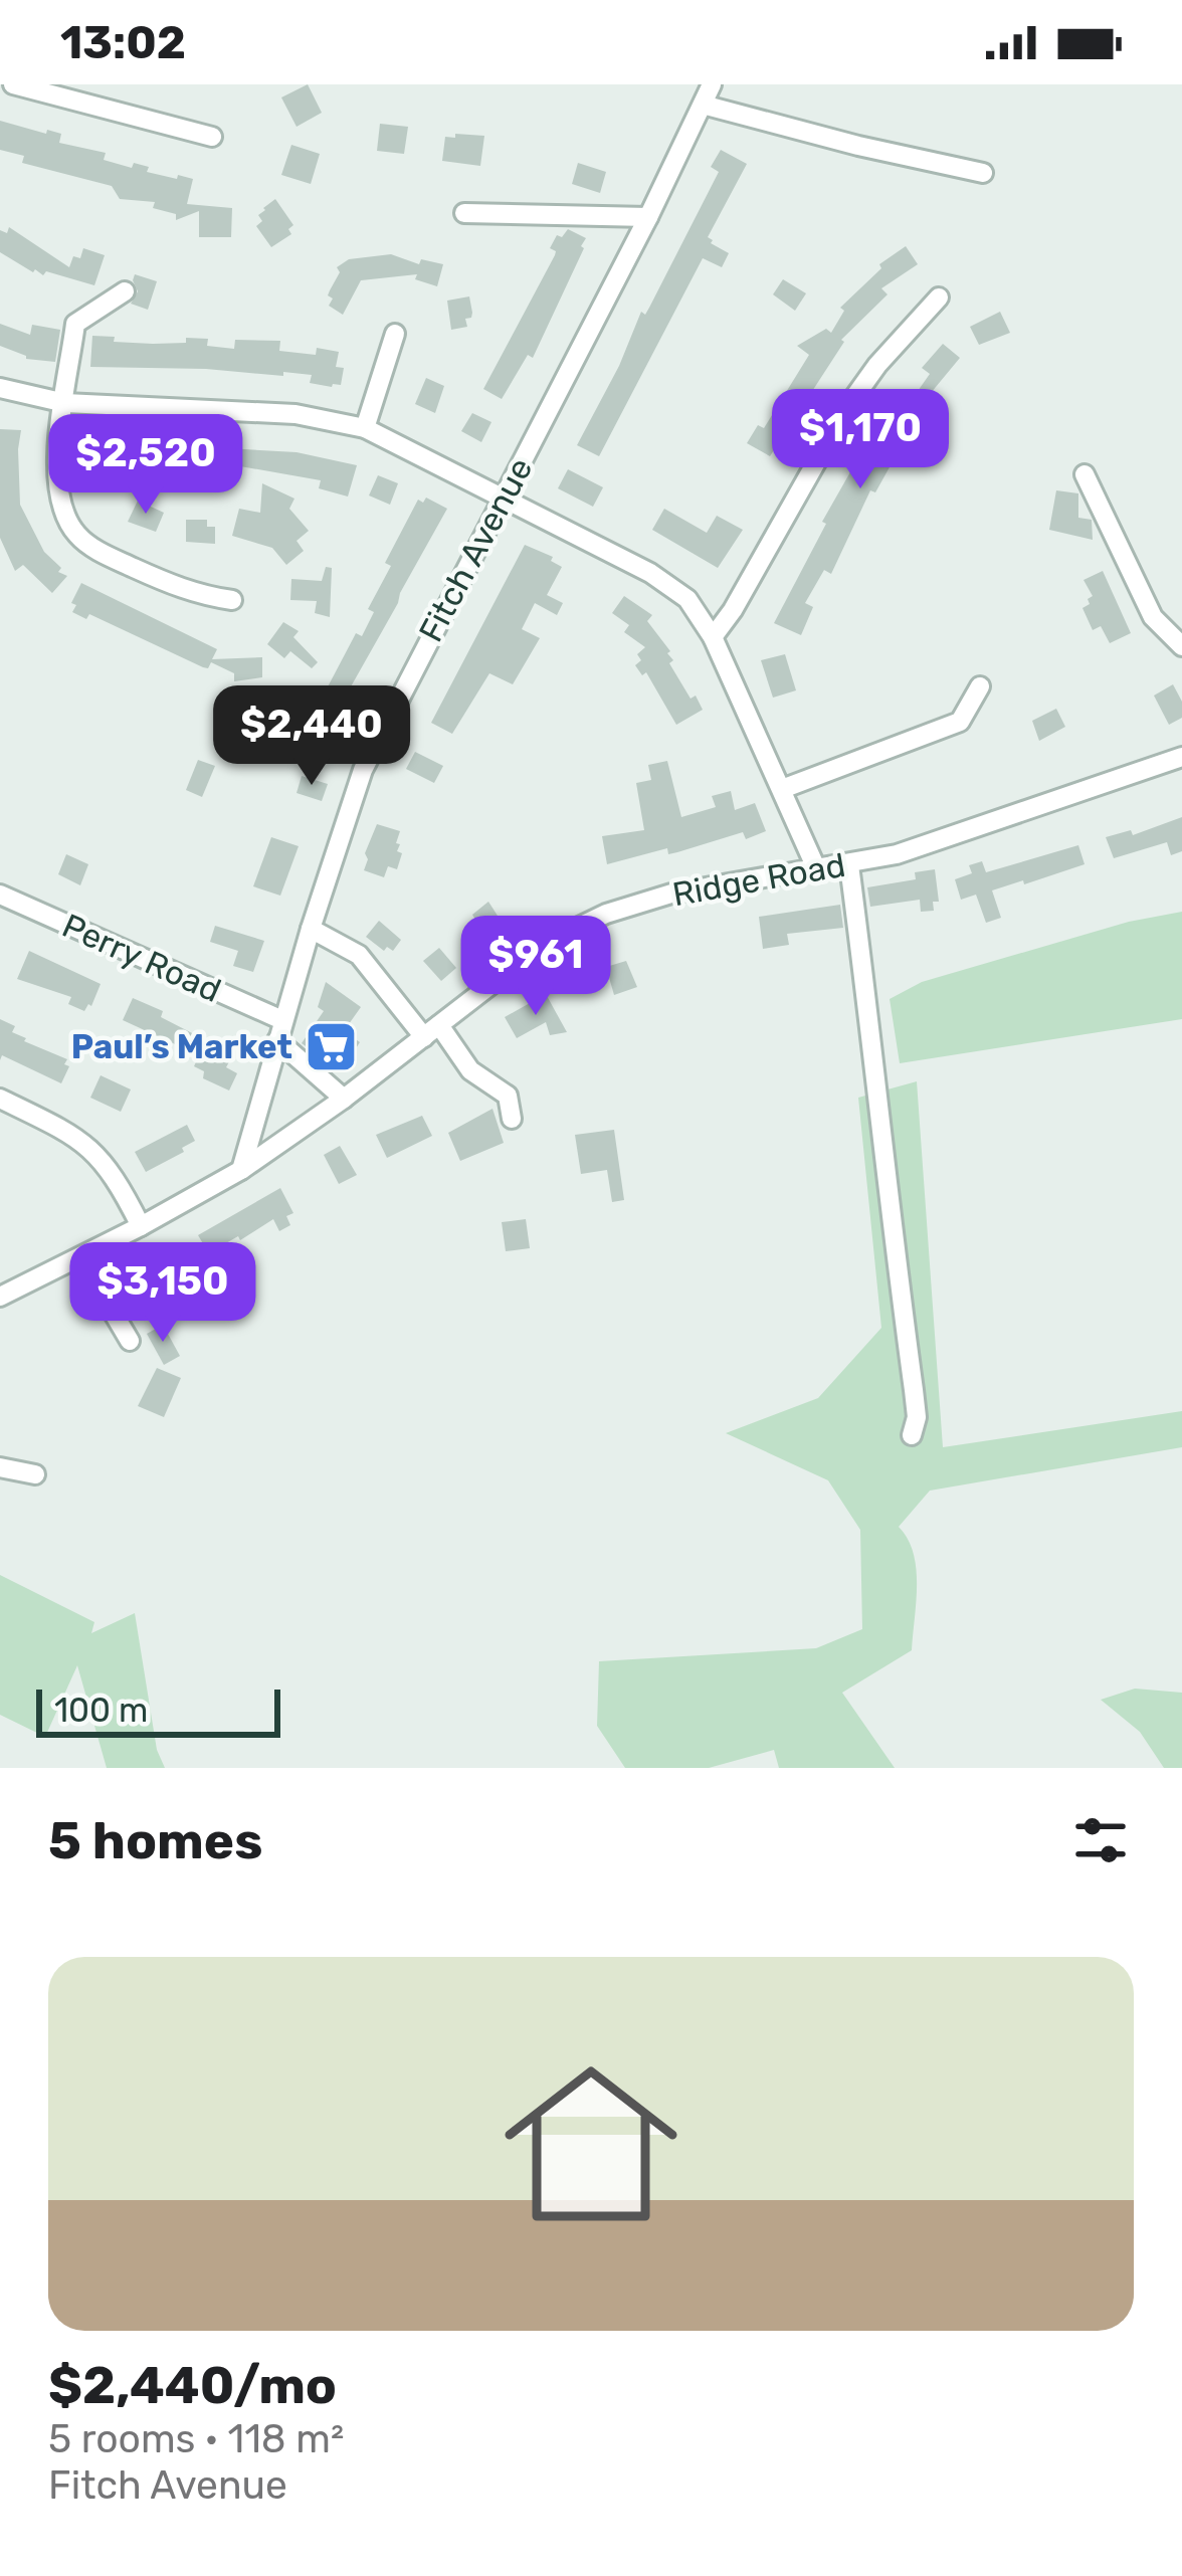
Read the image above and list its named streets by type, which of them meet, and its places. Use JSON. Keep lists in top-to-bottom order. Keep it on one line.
{"streets":{"street":["Fitch Avenue","Ridge Road","Perry Road"]},"crossings":[["Fitch Avenue","Ridge Road"],["Fitch Avenue","Perry Road"]],"places":{"supermarket":["Paul’s Market"]},"scale_bar":"100 m","page":{"status":"13:02","price":["$1,170","$2,520","$2,440","$961","$3,150"],"scale":"100 m","heading":"5 homes","list":[{"name":"$2,440/mo","note":"5 rooms · 118 m² · Fitch Avenue"}]}}
